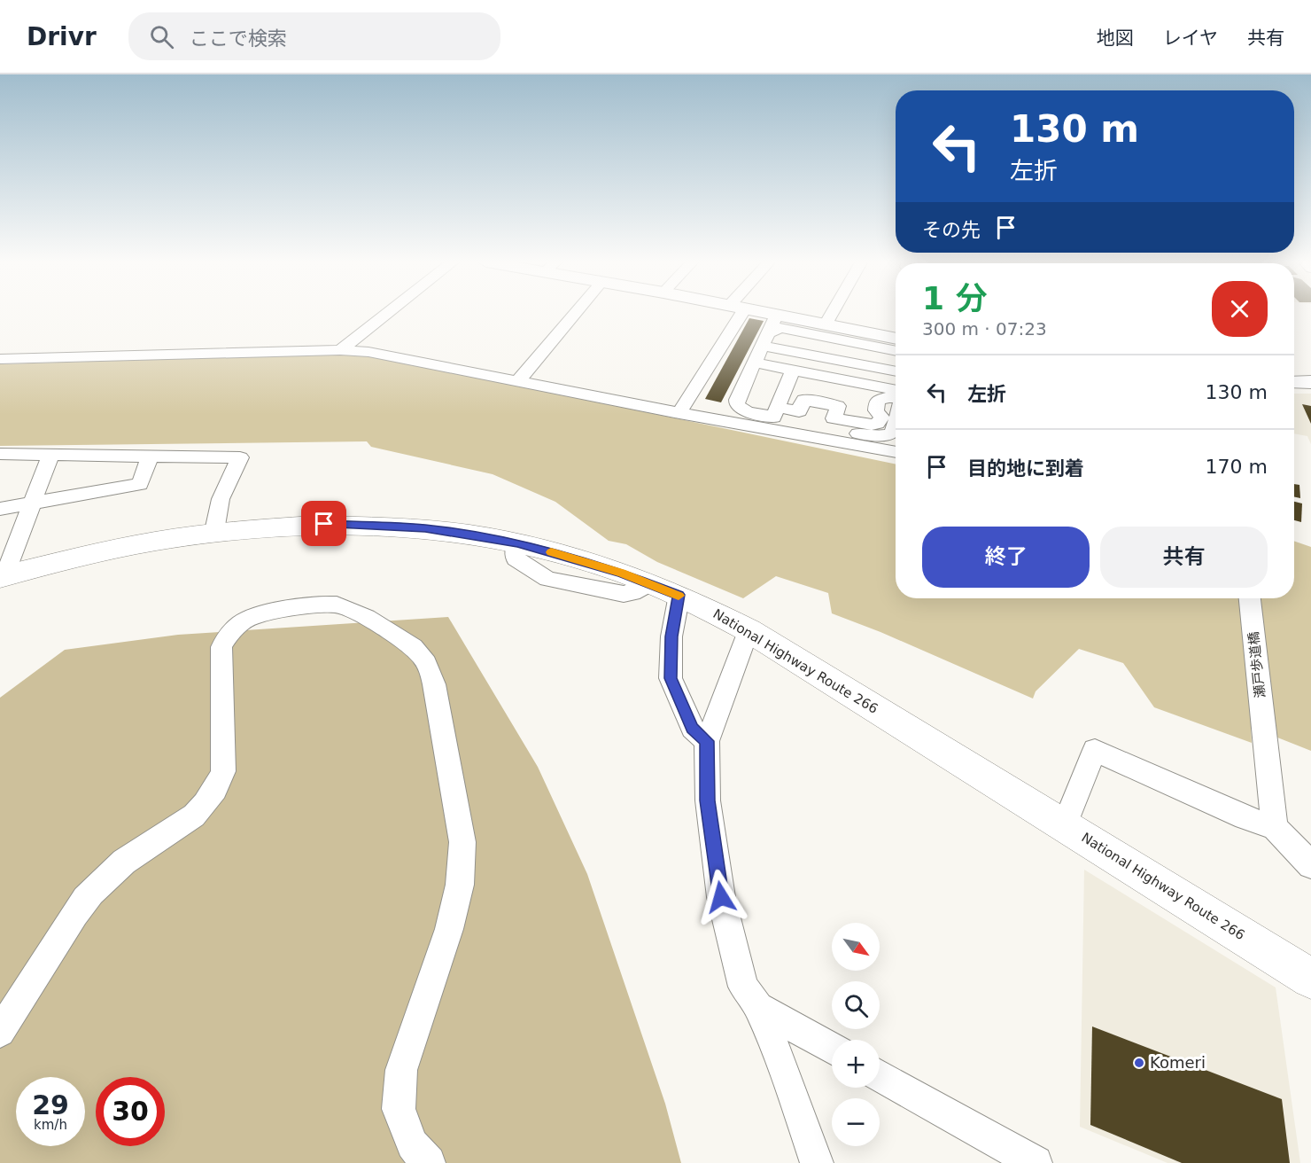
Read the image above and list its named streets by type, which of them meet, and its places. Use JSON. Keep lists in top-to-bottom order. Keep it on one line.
{"streets":{"highway":["National Highway Route 266"],"street":["瀬戸歩道橋"]},"places":["Komeri"],"north":"bottom right","page":{"header":"Drivr","search":"ここで検索","nav":["地図","レイヤ","共有"],"turn":["130 m","左折"],"then":"その先","heading":["1 分","300 m · 07:23"],"list":[{"name":"左折","value":"130 m"},{"name":"目的地に到着","value":"170 m"}],"buttons":["終了","共有"],"map_buttons":["+","−"],"speed":"29 km/h","limit":"30"}}
